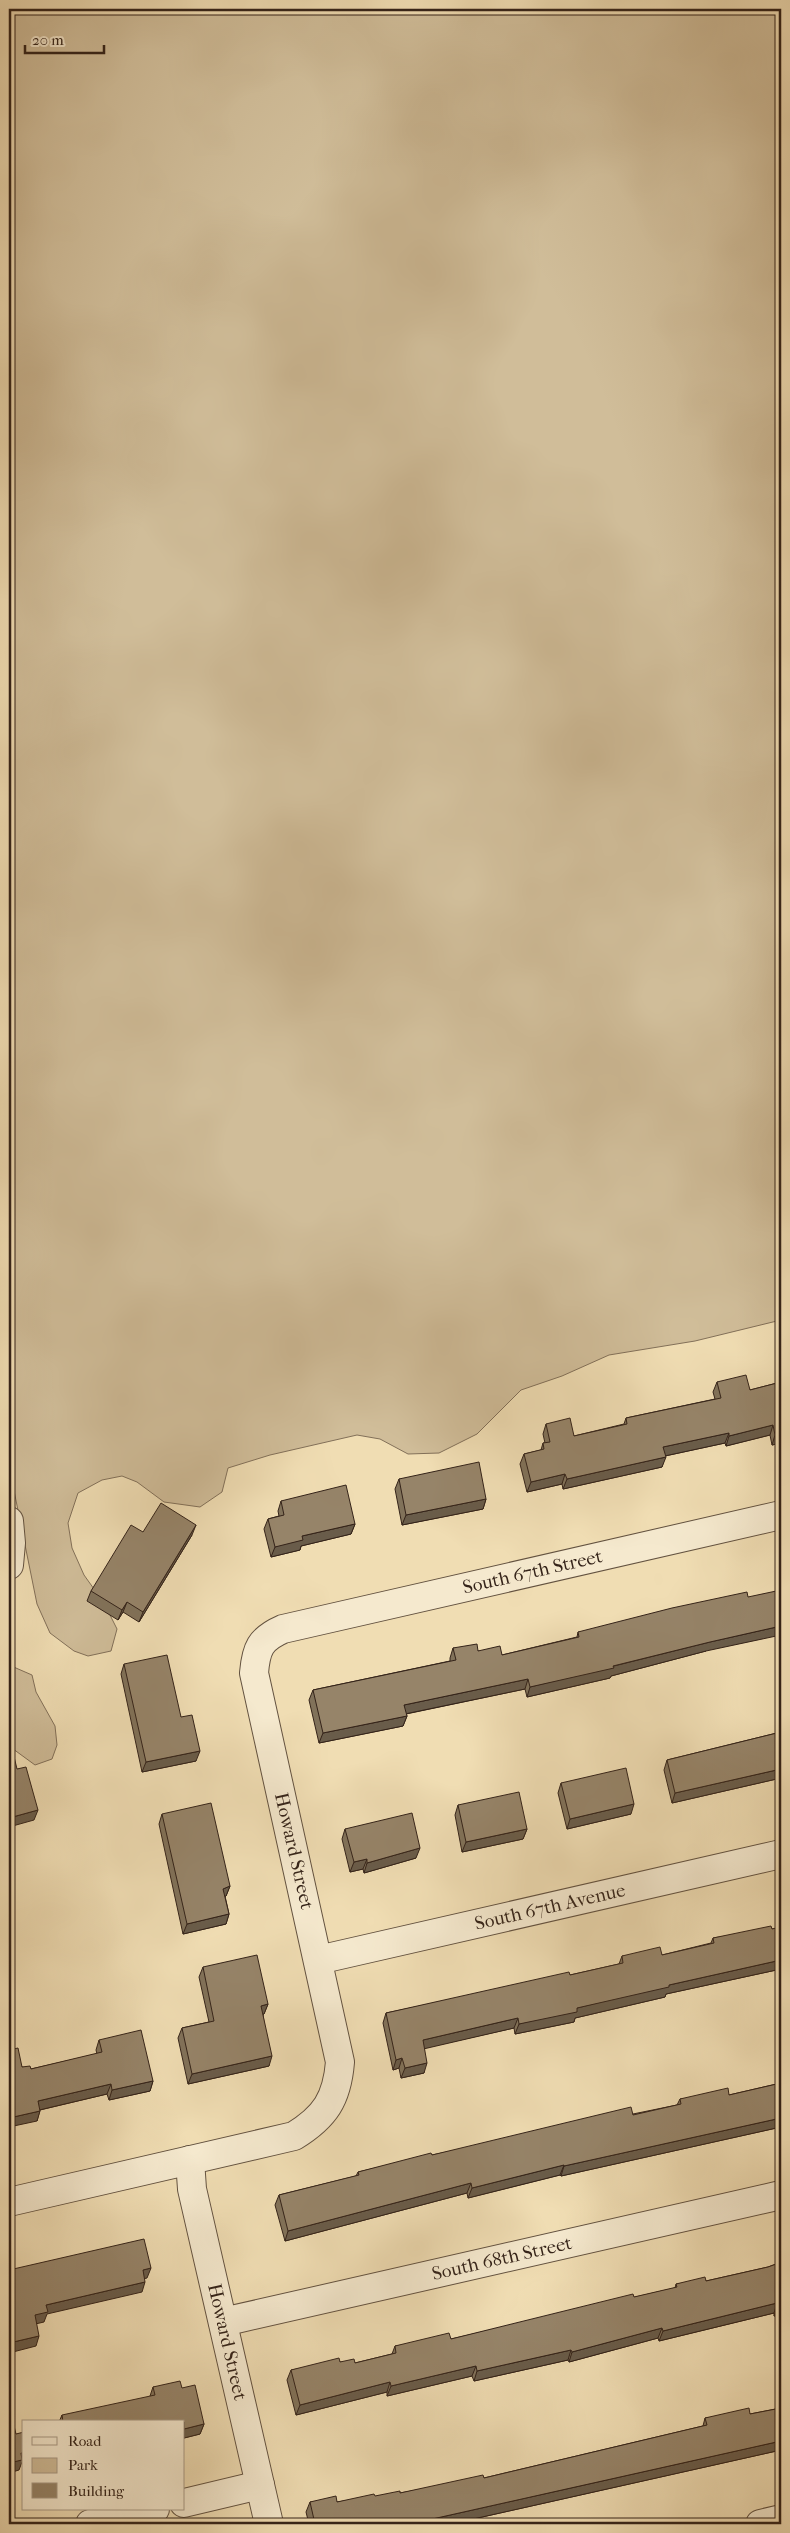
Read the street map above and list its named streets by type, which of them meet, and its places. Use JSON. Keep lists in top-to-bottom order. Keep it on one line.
{"streets":{"street":["South 67th Street","Howard Street","South 67th Avenue","South 68th Street"]},"crossings":[["South 67th Street","Howard Street"],["Howard Street","South 67th Avenue"],["Howard Street","South 68th Street"]],"legend":["Road","Park","Building"],"scale_bar":"20 m"}
